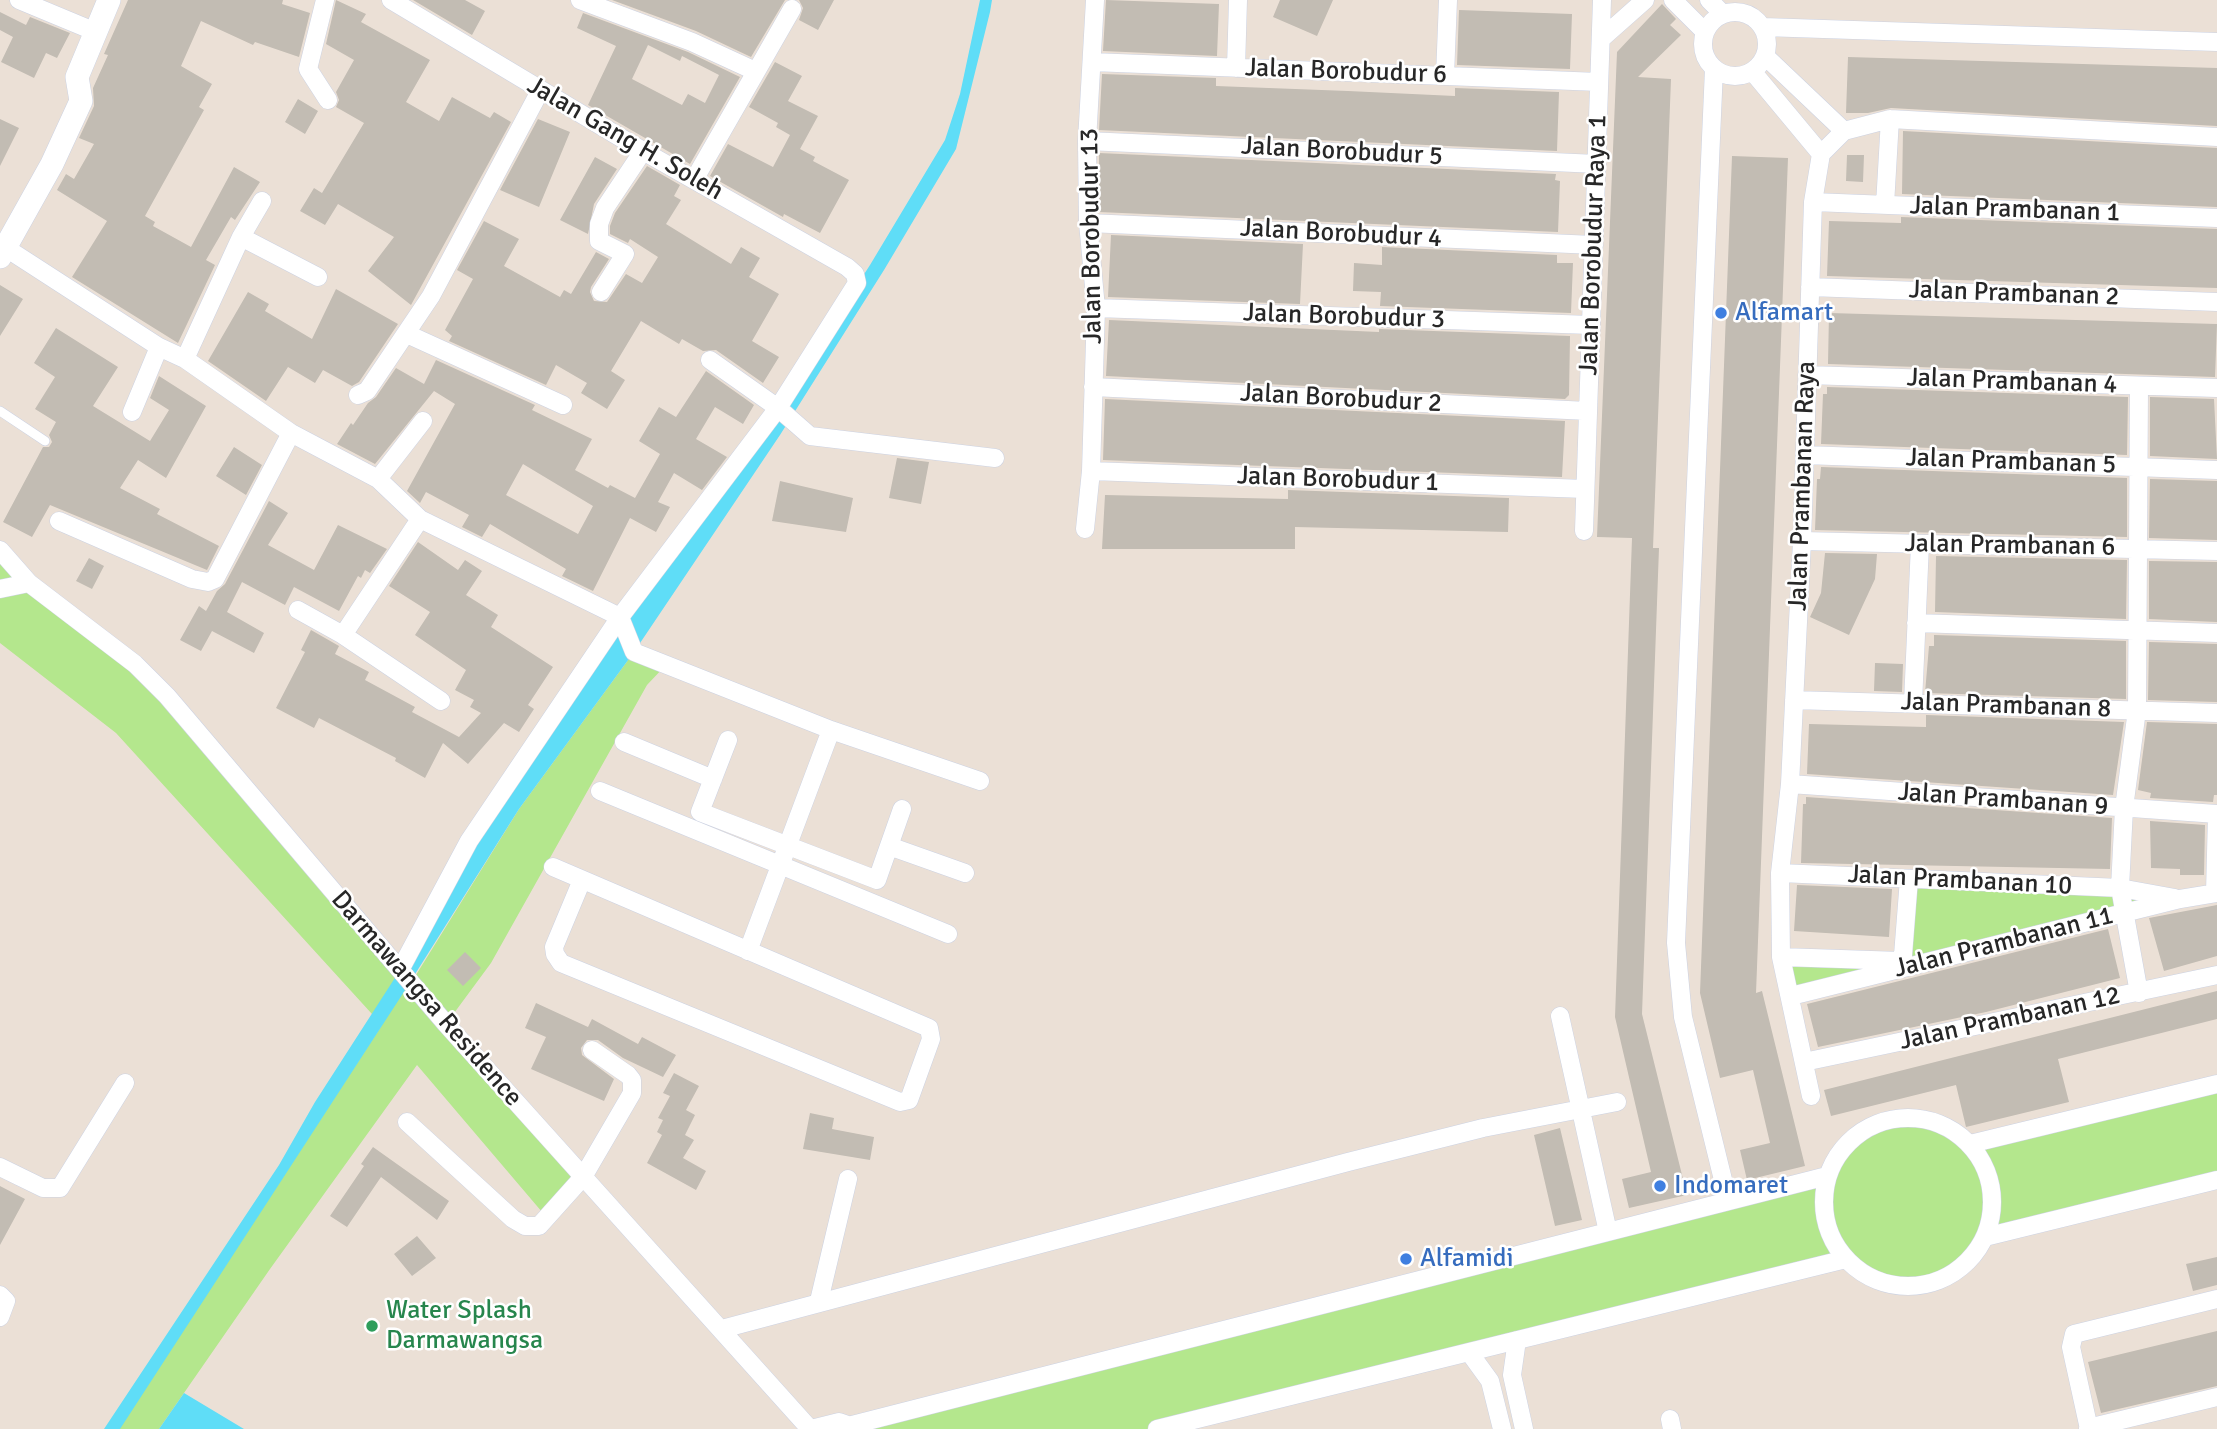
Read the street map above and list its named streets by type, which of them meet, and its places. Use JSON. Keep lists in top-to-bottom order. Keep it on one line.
{"streets":{"street":["Jalan Borobudur 6","Jalan Gang H. Soleh","Jalan Borobudur 5","Jalan Prambanan 1","Jalan Borobudur 4","Jalan Borobudur 13","Jalan Borobudur Raya 1","Jalan Prambanan 2","Jalan Borobudur 3","Jalan Prambanan 4","Jalan Borobudur 2","Jalan Prambanan 5","Jalan Borobudur 1","Jalan Prambanan Raya","Jalan Prambanan 6","Jalan Prambanan 8","Jalan Prambanan 9","Jalan Prambanan 10","Jalan Prambanan 11","Darmawangsa Residence","Jalan Prambanan 12"]},"crossings":[["Jalan Borobudur 6","Jalan Borobudur 13"],["Jalan Borobudur 6","Jalan Borobudur Raya 1"],["Jalan Borobudur 5","Jalan Borobudur 13"],["Jalan Borobudur 5","Jalan Borobudur Raya 1"],["Jalan Prambanan 1","Jalan Prambanan Raya"],["Jalan Borobudur 4","Jalan Borobudur 13"],["Jalan Borobudur 4","Jalan Borobudur Raya 1"],["Jalan Borobudur 13","Jalan Borobudur 3"],["Jalan Borobudur 13","Jalan Borobudur 2"],["Jalan Borobudur 13","Jalan Borobudur 1"],["Jalan Borobudur Raya 1","Jalan Borobudur 3"],["Jalan Borobudur Raya 1","Jalan Borobudur 2"],["Jalan Borobudur Raya 1","Jalan Borobudur 1"],["Jalan Prambanan 2","Jalan Prambanan Raya"],["Jalan Prambanan 4","Jalan Prambanan Raya"],["Jalan Prambanan 5","Jalan Prambanan Raya"],["Jalan Prambanan Raya","Jalan Prambanan 6"],["Jalan Prambanan Raya","Jalan Prambanan 8"],["Jalan Prambanan Raya","Jalan Prambanan 9"],["Jalan Prambanan Raya","Jalan Prambanan 10"],["Jalan Prambanan Raya","Jalan Prambanan 11"],["Jalan Prambanan Raya","Jalan Prambanan 12"],["Jalan Prambanan 10","Jalan Prambanan 11"]],"places":["Alfamart","Indomaret","Alfamidi","Water Splash Darmawangsa"]}
